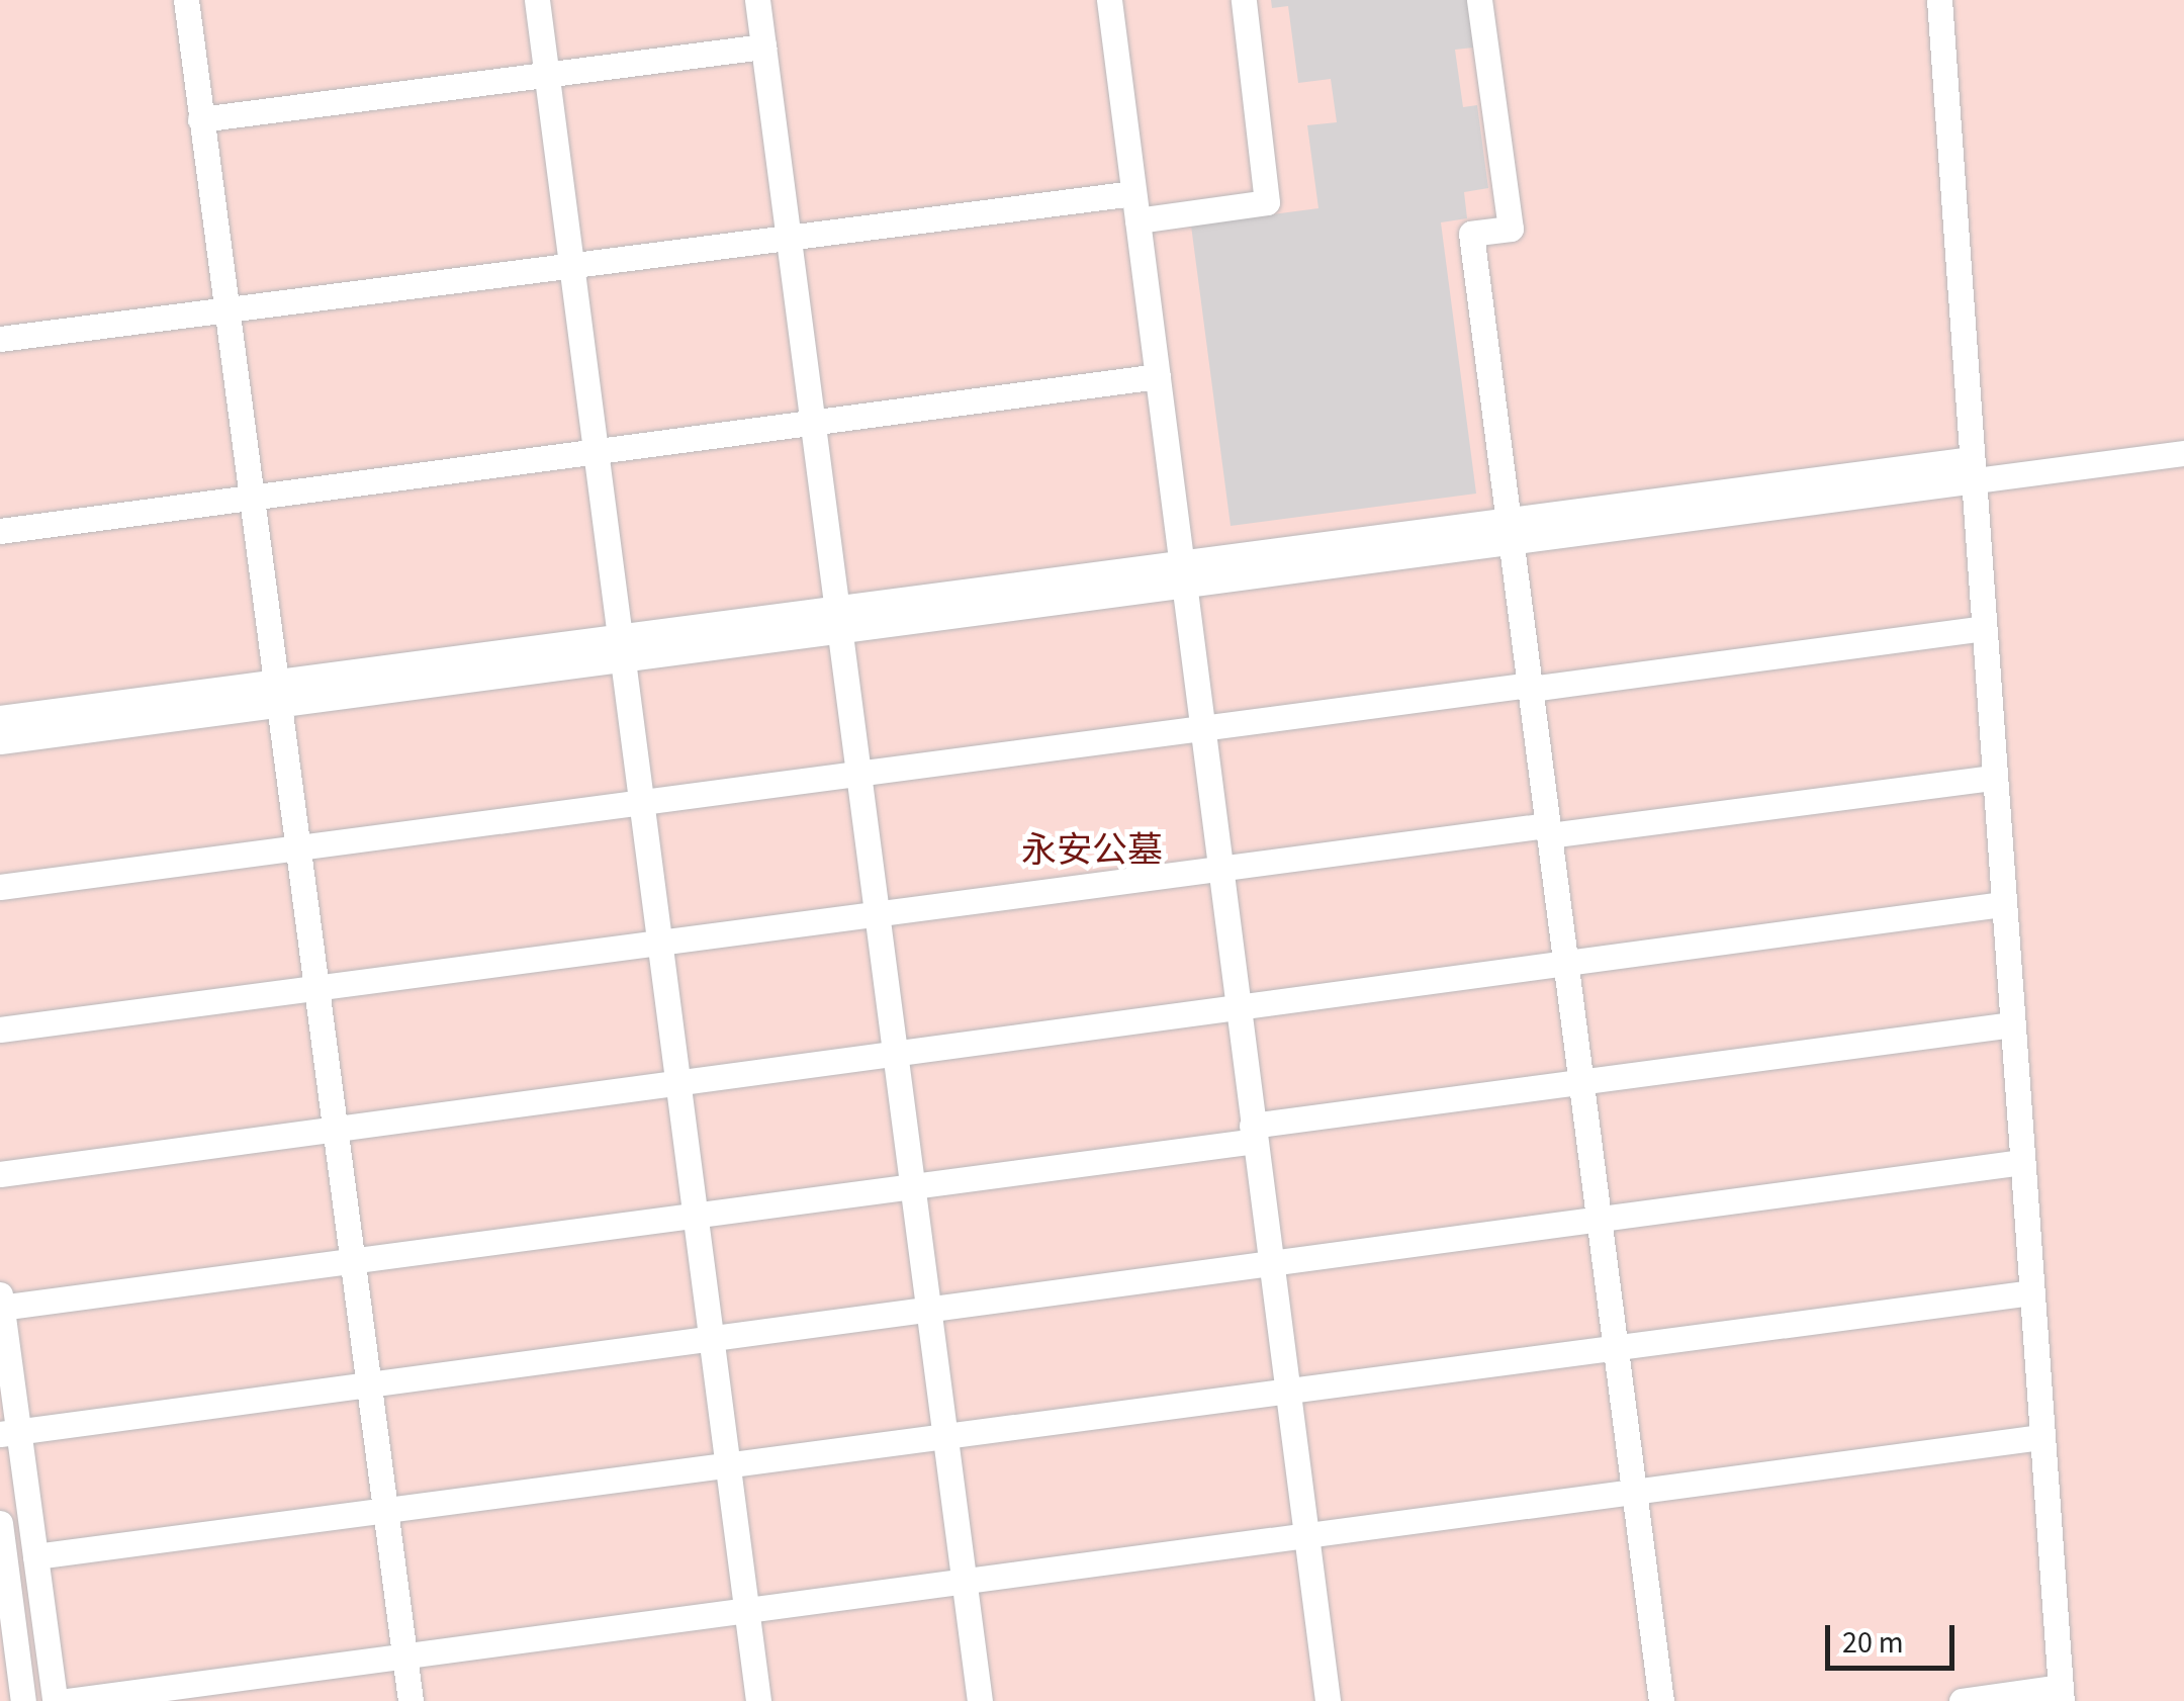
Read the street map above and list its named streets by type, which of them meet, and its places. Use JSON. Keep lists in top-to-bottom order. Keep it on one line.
{"parks":["永安公墓"],"scale_bar":"20 m"}
